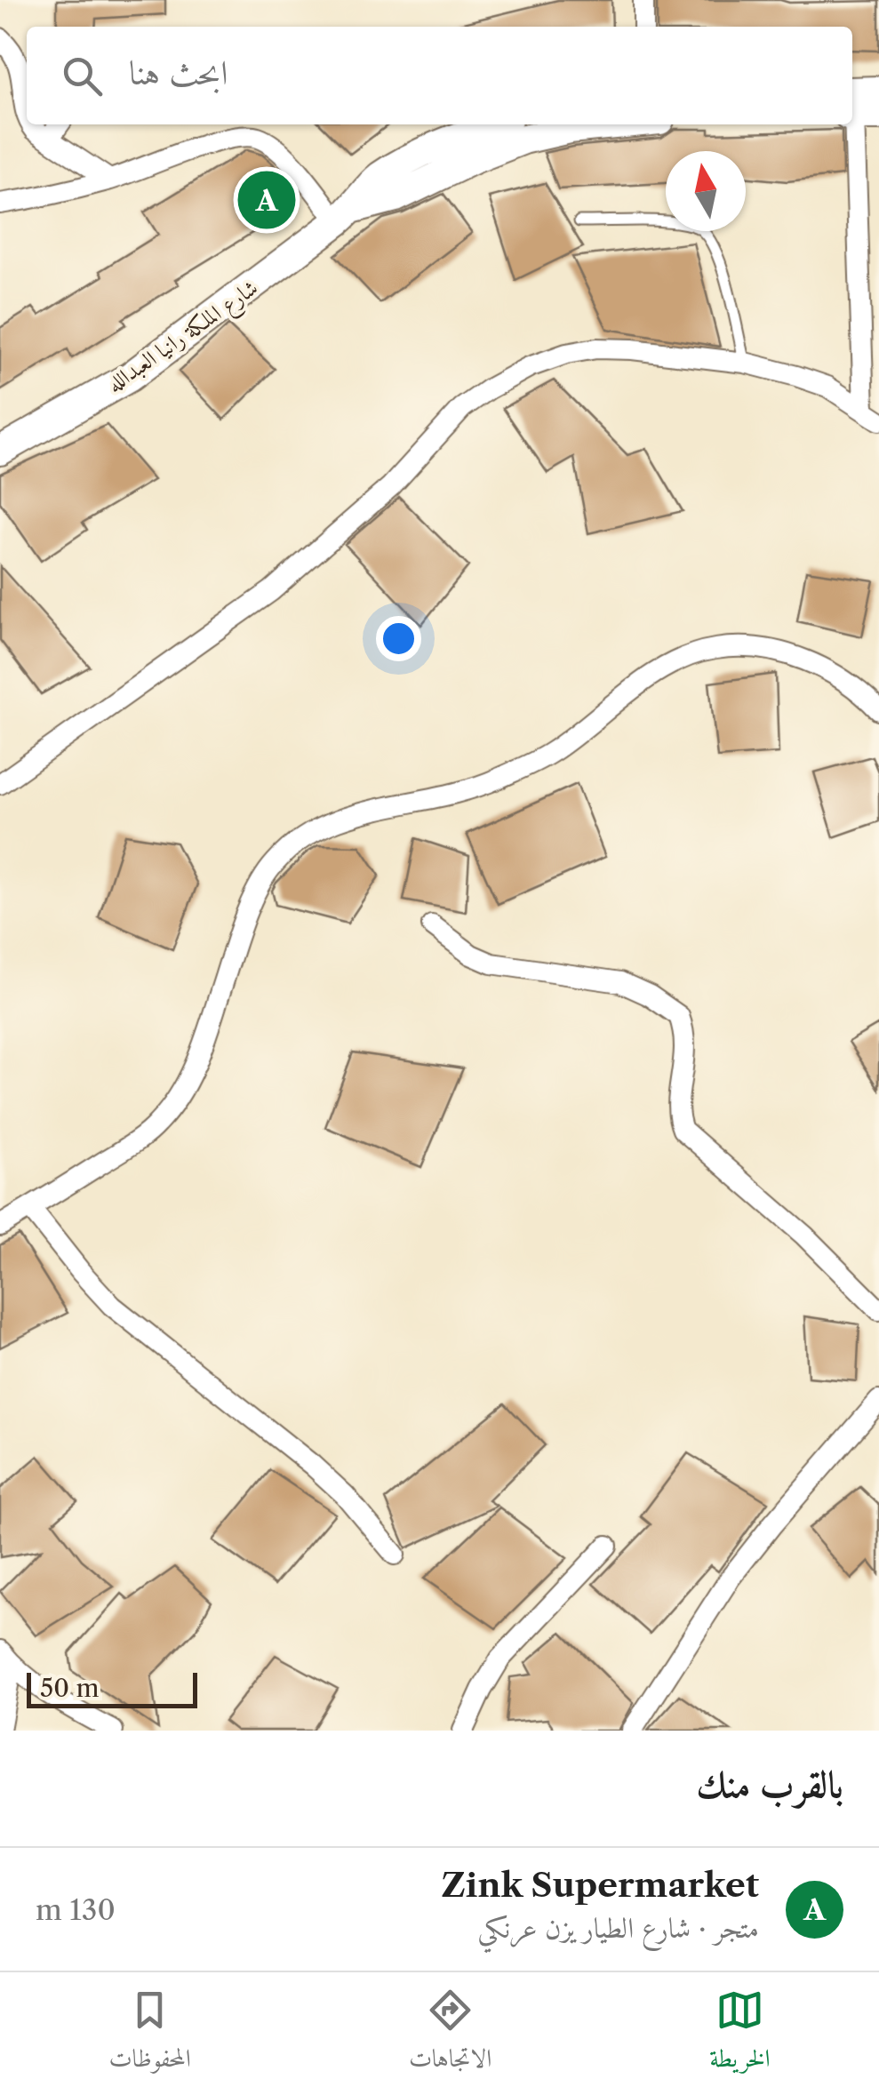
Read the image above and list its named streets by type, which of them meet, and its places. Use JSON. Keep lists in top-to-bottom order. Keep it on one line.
{"streets":{"main road":["شارع الملكة رانيا العبدالله"]},"scale_bar":"50 m","north":"top","page":{"search":"ابحث هنا","pins":"A","scale":"50 m","heading":"بالقرب منك","list":[{"mark":"A","name":"Zink Supermarket","note":"متجر · شارع الطيار يزن عرنكي","value":"130 m"}],"nav":["الخريطة","الاتجاهات","المحفوظات"]}}
